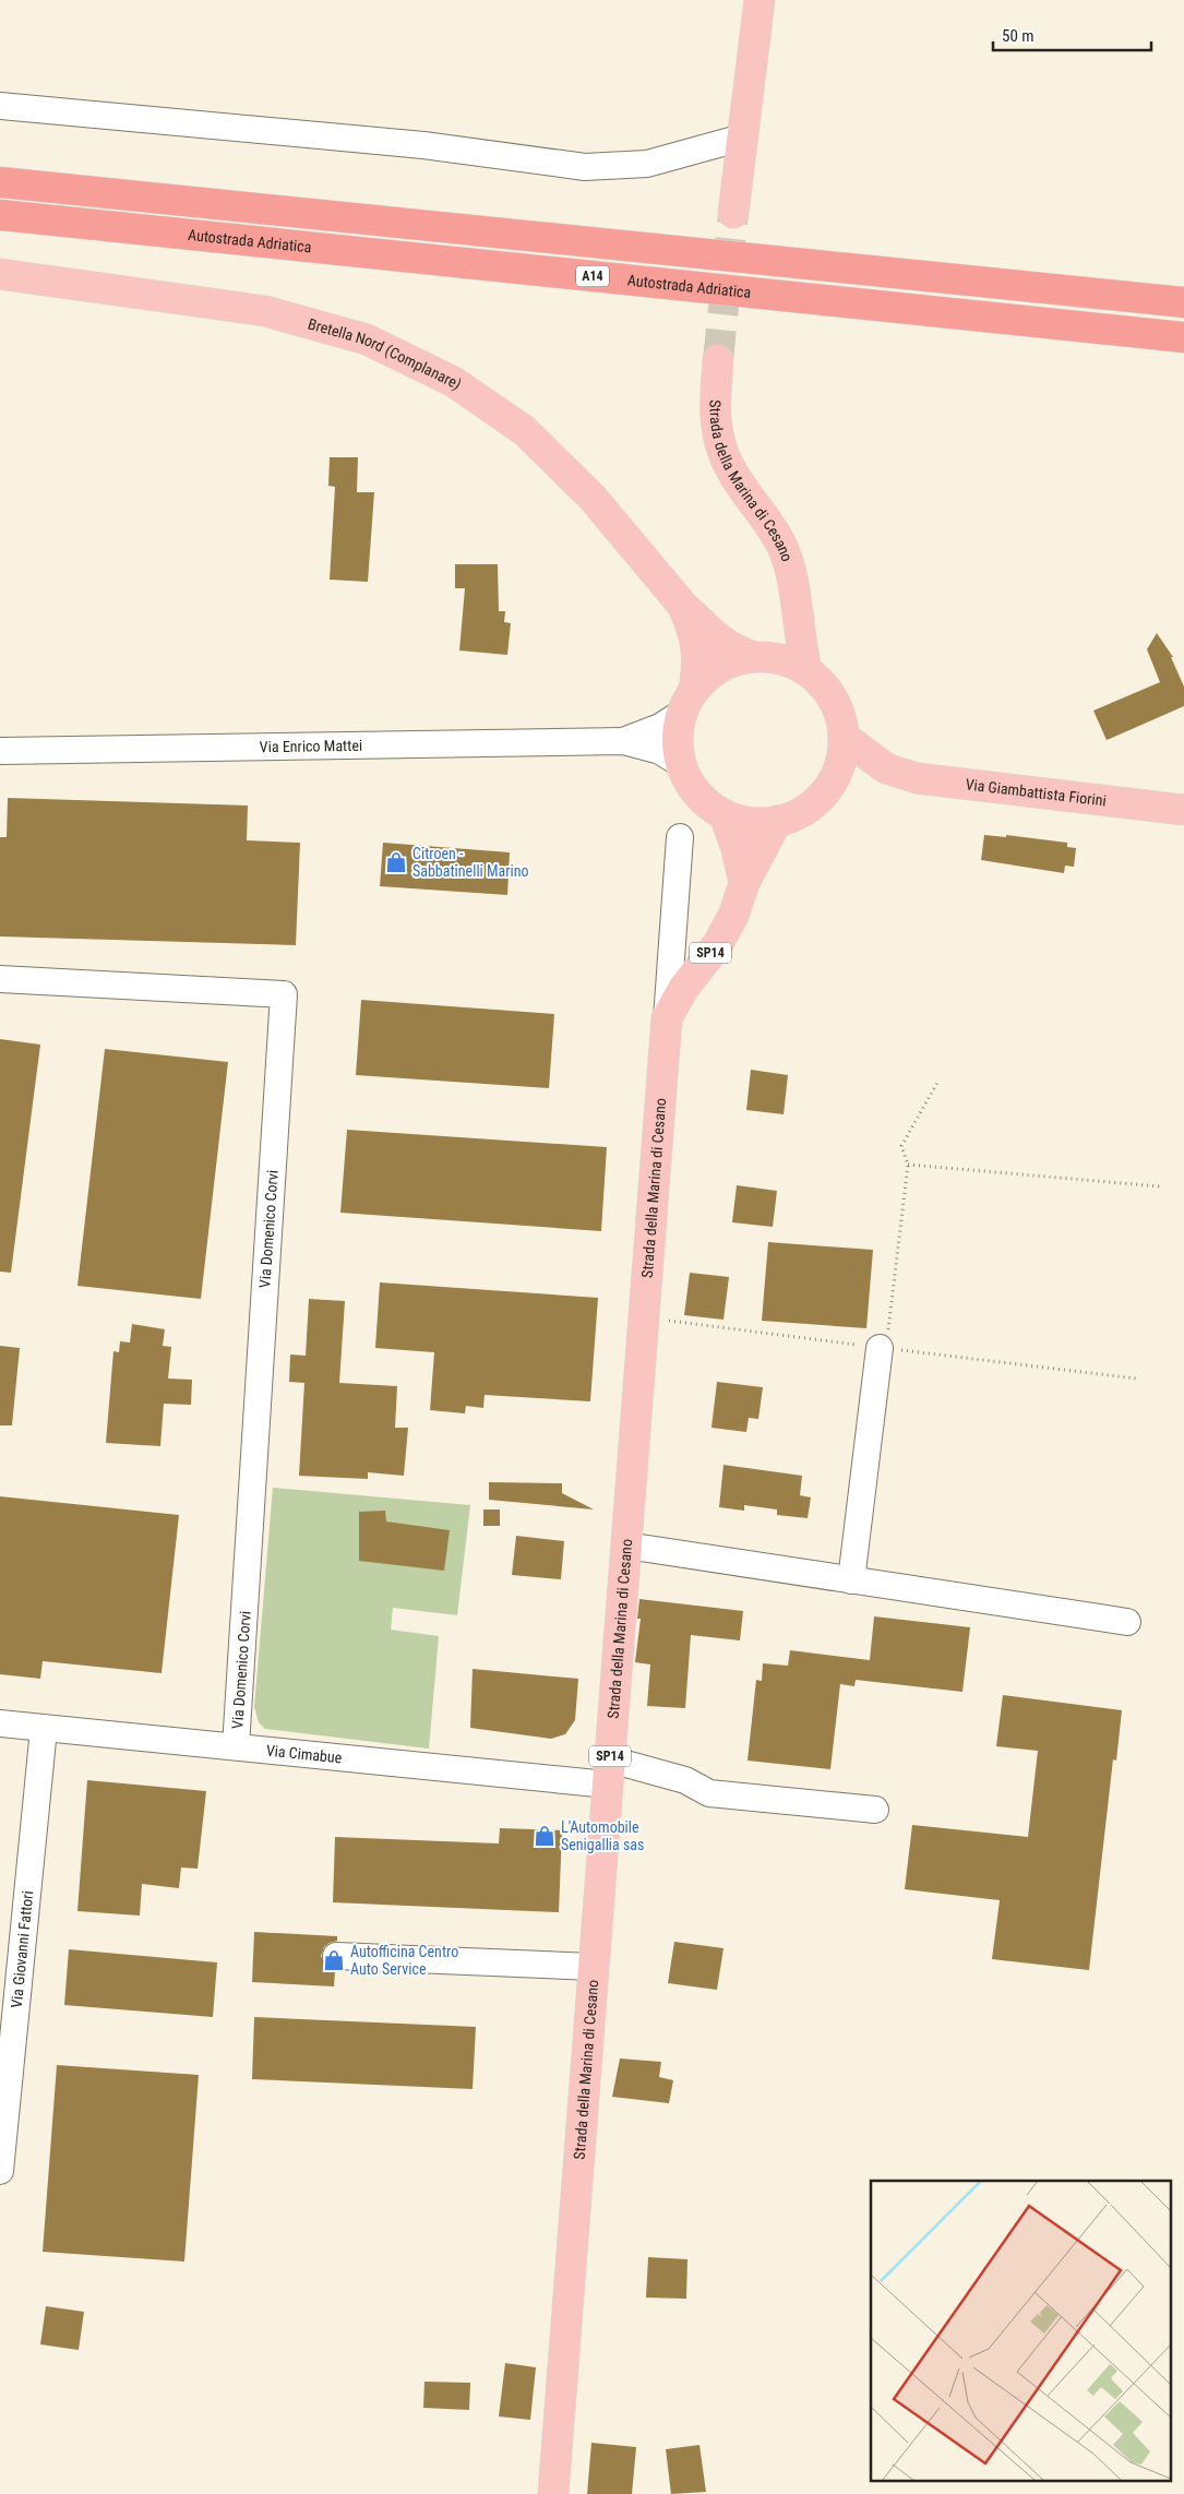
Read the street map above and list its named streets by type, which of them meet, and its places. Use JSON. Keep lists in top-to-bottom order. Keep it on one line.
{"streets":{"highway":["Autostrada Adriatica","A14"],"main road":["Bretella Nord (Complanare)","Strada della Marina di Cesano","Via Giambattista Fiorini","SP14"],"street":["Via Enrico Mattei","Via Domenico Corvi","Via Cimabue","Via Giovanni Fattori"]},"crossings":[["Bretella Nord (Complanare)","Strada della Marina di Cesano"],["Bretella Nord (Complanare)","Via Enrico Mattei"],["Bretella Nord (Complanare)","Via Giambattista Fiorini"],["Strada della Marina di Cesano","Via Enrico Mattei"],["Strada della Marina di Cesano","Via Giambattista Fiorini"],["Strada della Marina di Cesano","Via Cimabue"],["Via Enrico Mattei","Via Giambattista Fiorini"],["Via Domenico Corvi","Via Cimabue"],["Via Cimabue","Via Giovanni Fattori"]],"places":{"shop":["Citroen - Sabbatinelli Marino","L'Automobile Senigallia sas","Autofficina Centro Auto Service"]},"scale_bar":"50 m"}
